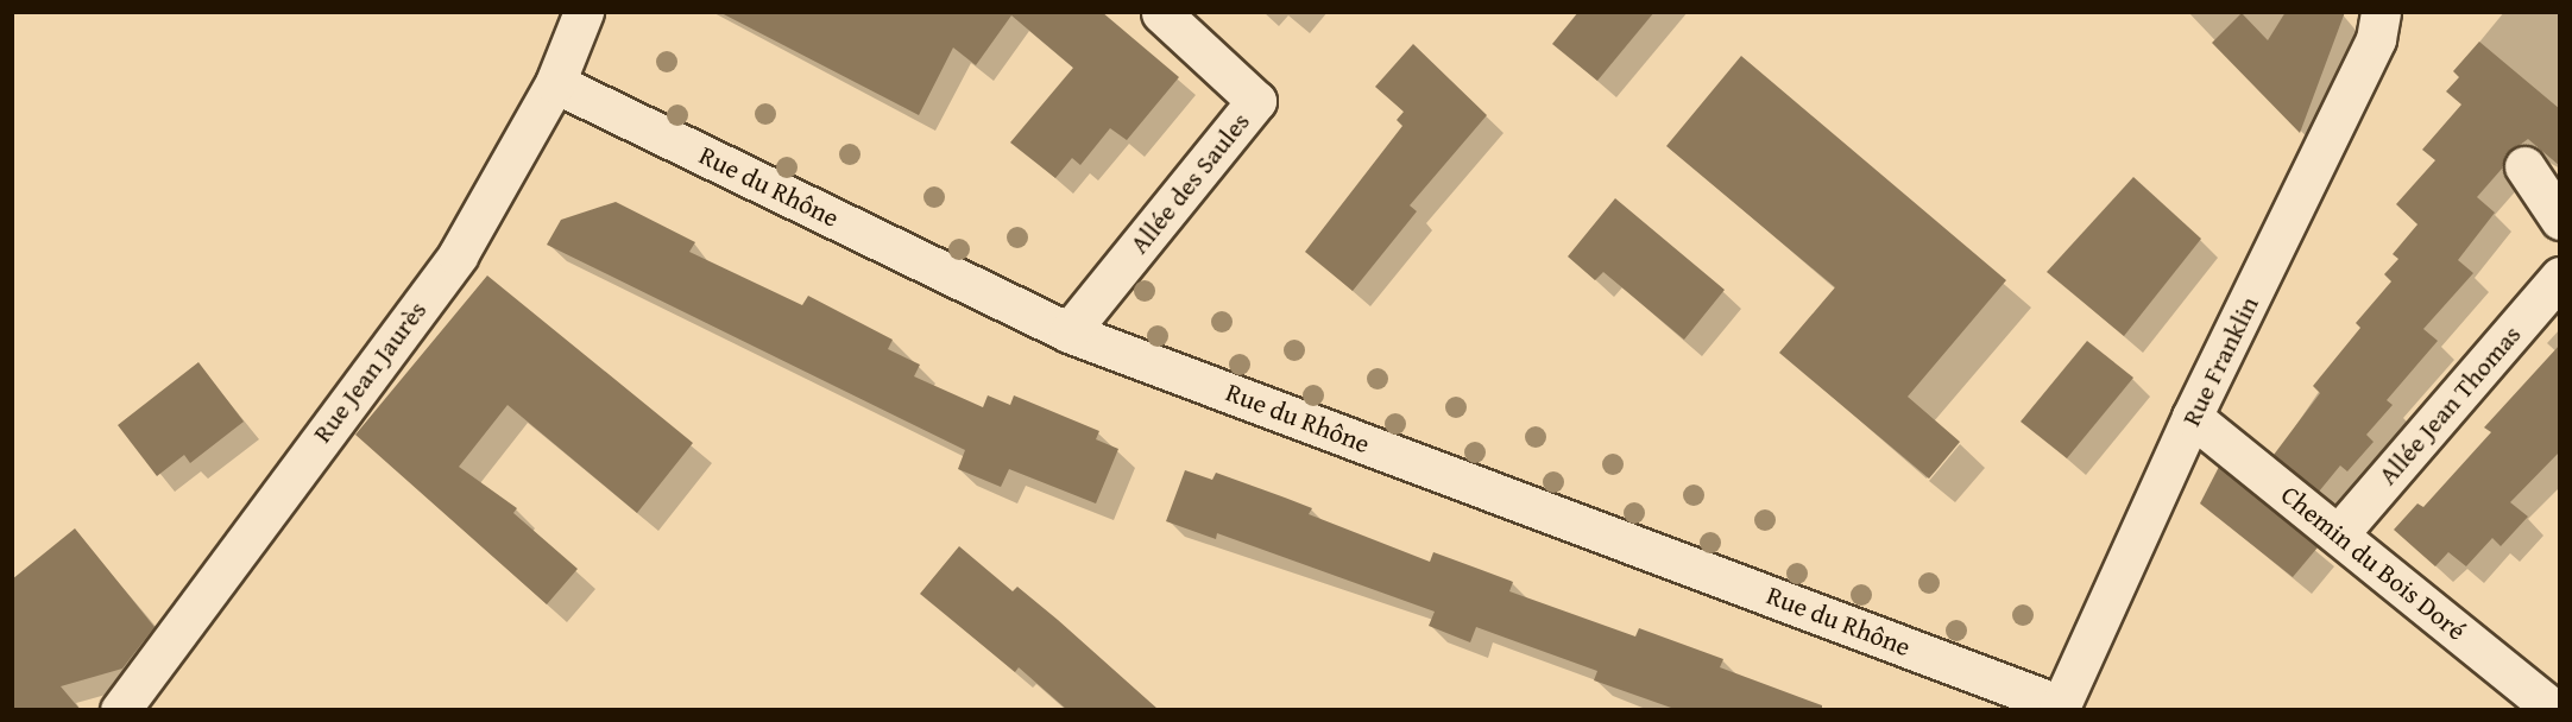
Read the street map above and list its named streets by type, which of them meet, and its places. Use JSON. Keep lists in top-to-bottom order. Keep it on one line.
{"streets":{"street":["Allée des Saules","Rue du Rhône","Rue Franklin","Rue Jean Jaurès","Allée Jean Thomas","Chemin du Bois Doré"]},"crossings":[["Allée des Saules","Rue du Rhône"],["Rue du Rhône","Rue Franklin"],["Rue du Rhône","Rue Jean Jaurès"],["Rue Franklin","Chemin du Bois Doré"],["Allée Jean Thomas","Chemin du Bois Doré"]]}
